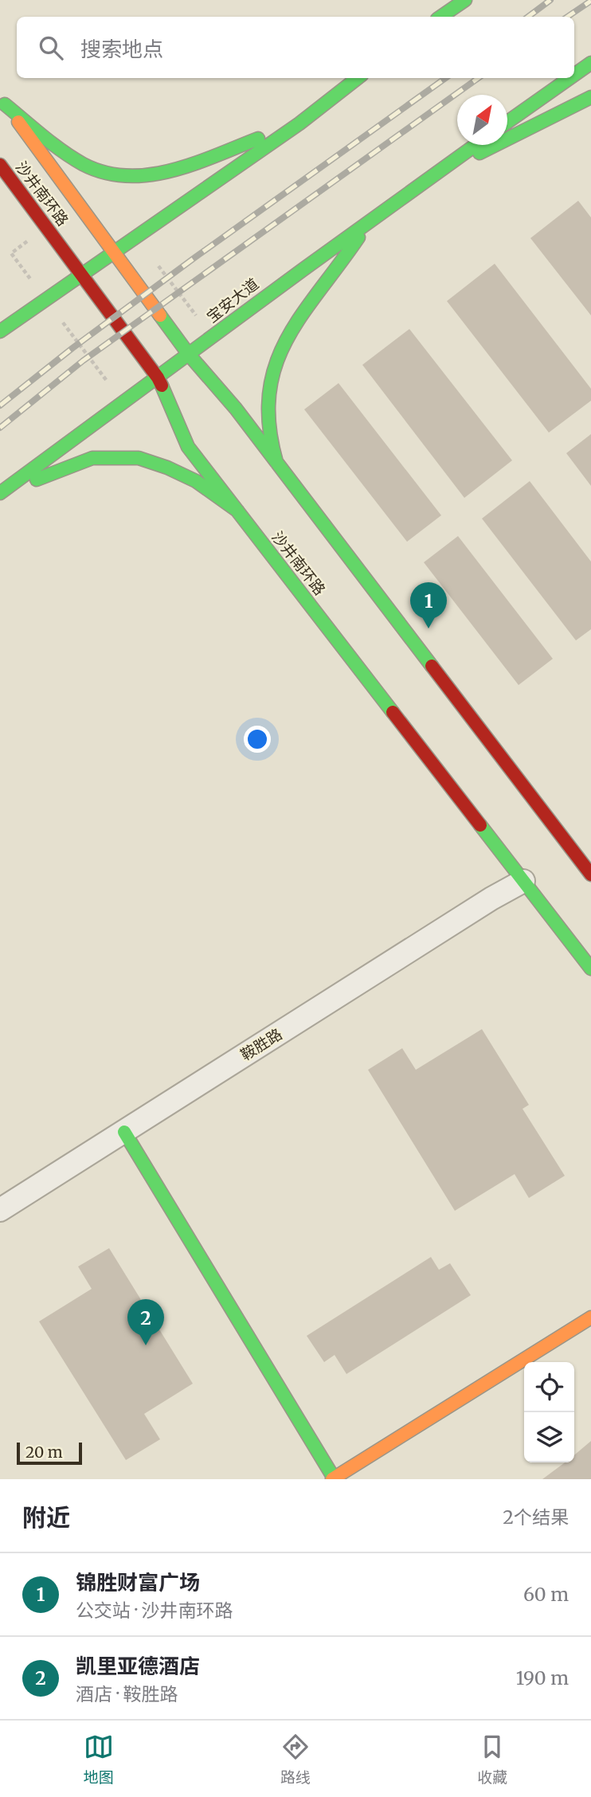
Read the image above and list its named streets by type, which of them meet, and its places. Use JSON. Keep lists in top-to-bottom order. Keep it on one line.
{"streets":{"main road":["沙井南环路","宝安大道"],"street":["鞍胜路"]},"crossings":[["沙井南环路","宝安大道"],["沙井南环路","鞍胜路"]],"scale_bar":"20 m","north":"top right","page":{"search":"搜索地点","pins":["1","2"],"scale":"20 m","heading":["附近","2个结果"],"list":[{"mark":"1","name":"锦胜财富广场","note":"公交站 · 沙井南环路","value":"60 m"},{"mark":"2","name":"凯里亚德酒店","note":"酒店 · 鞍胜路","value":"190 m"}],"nav":["地图","路线","收藏"]}}
